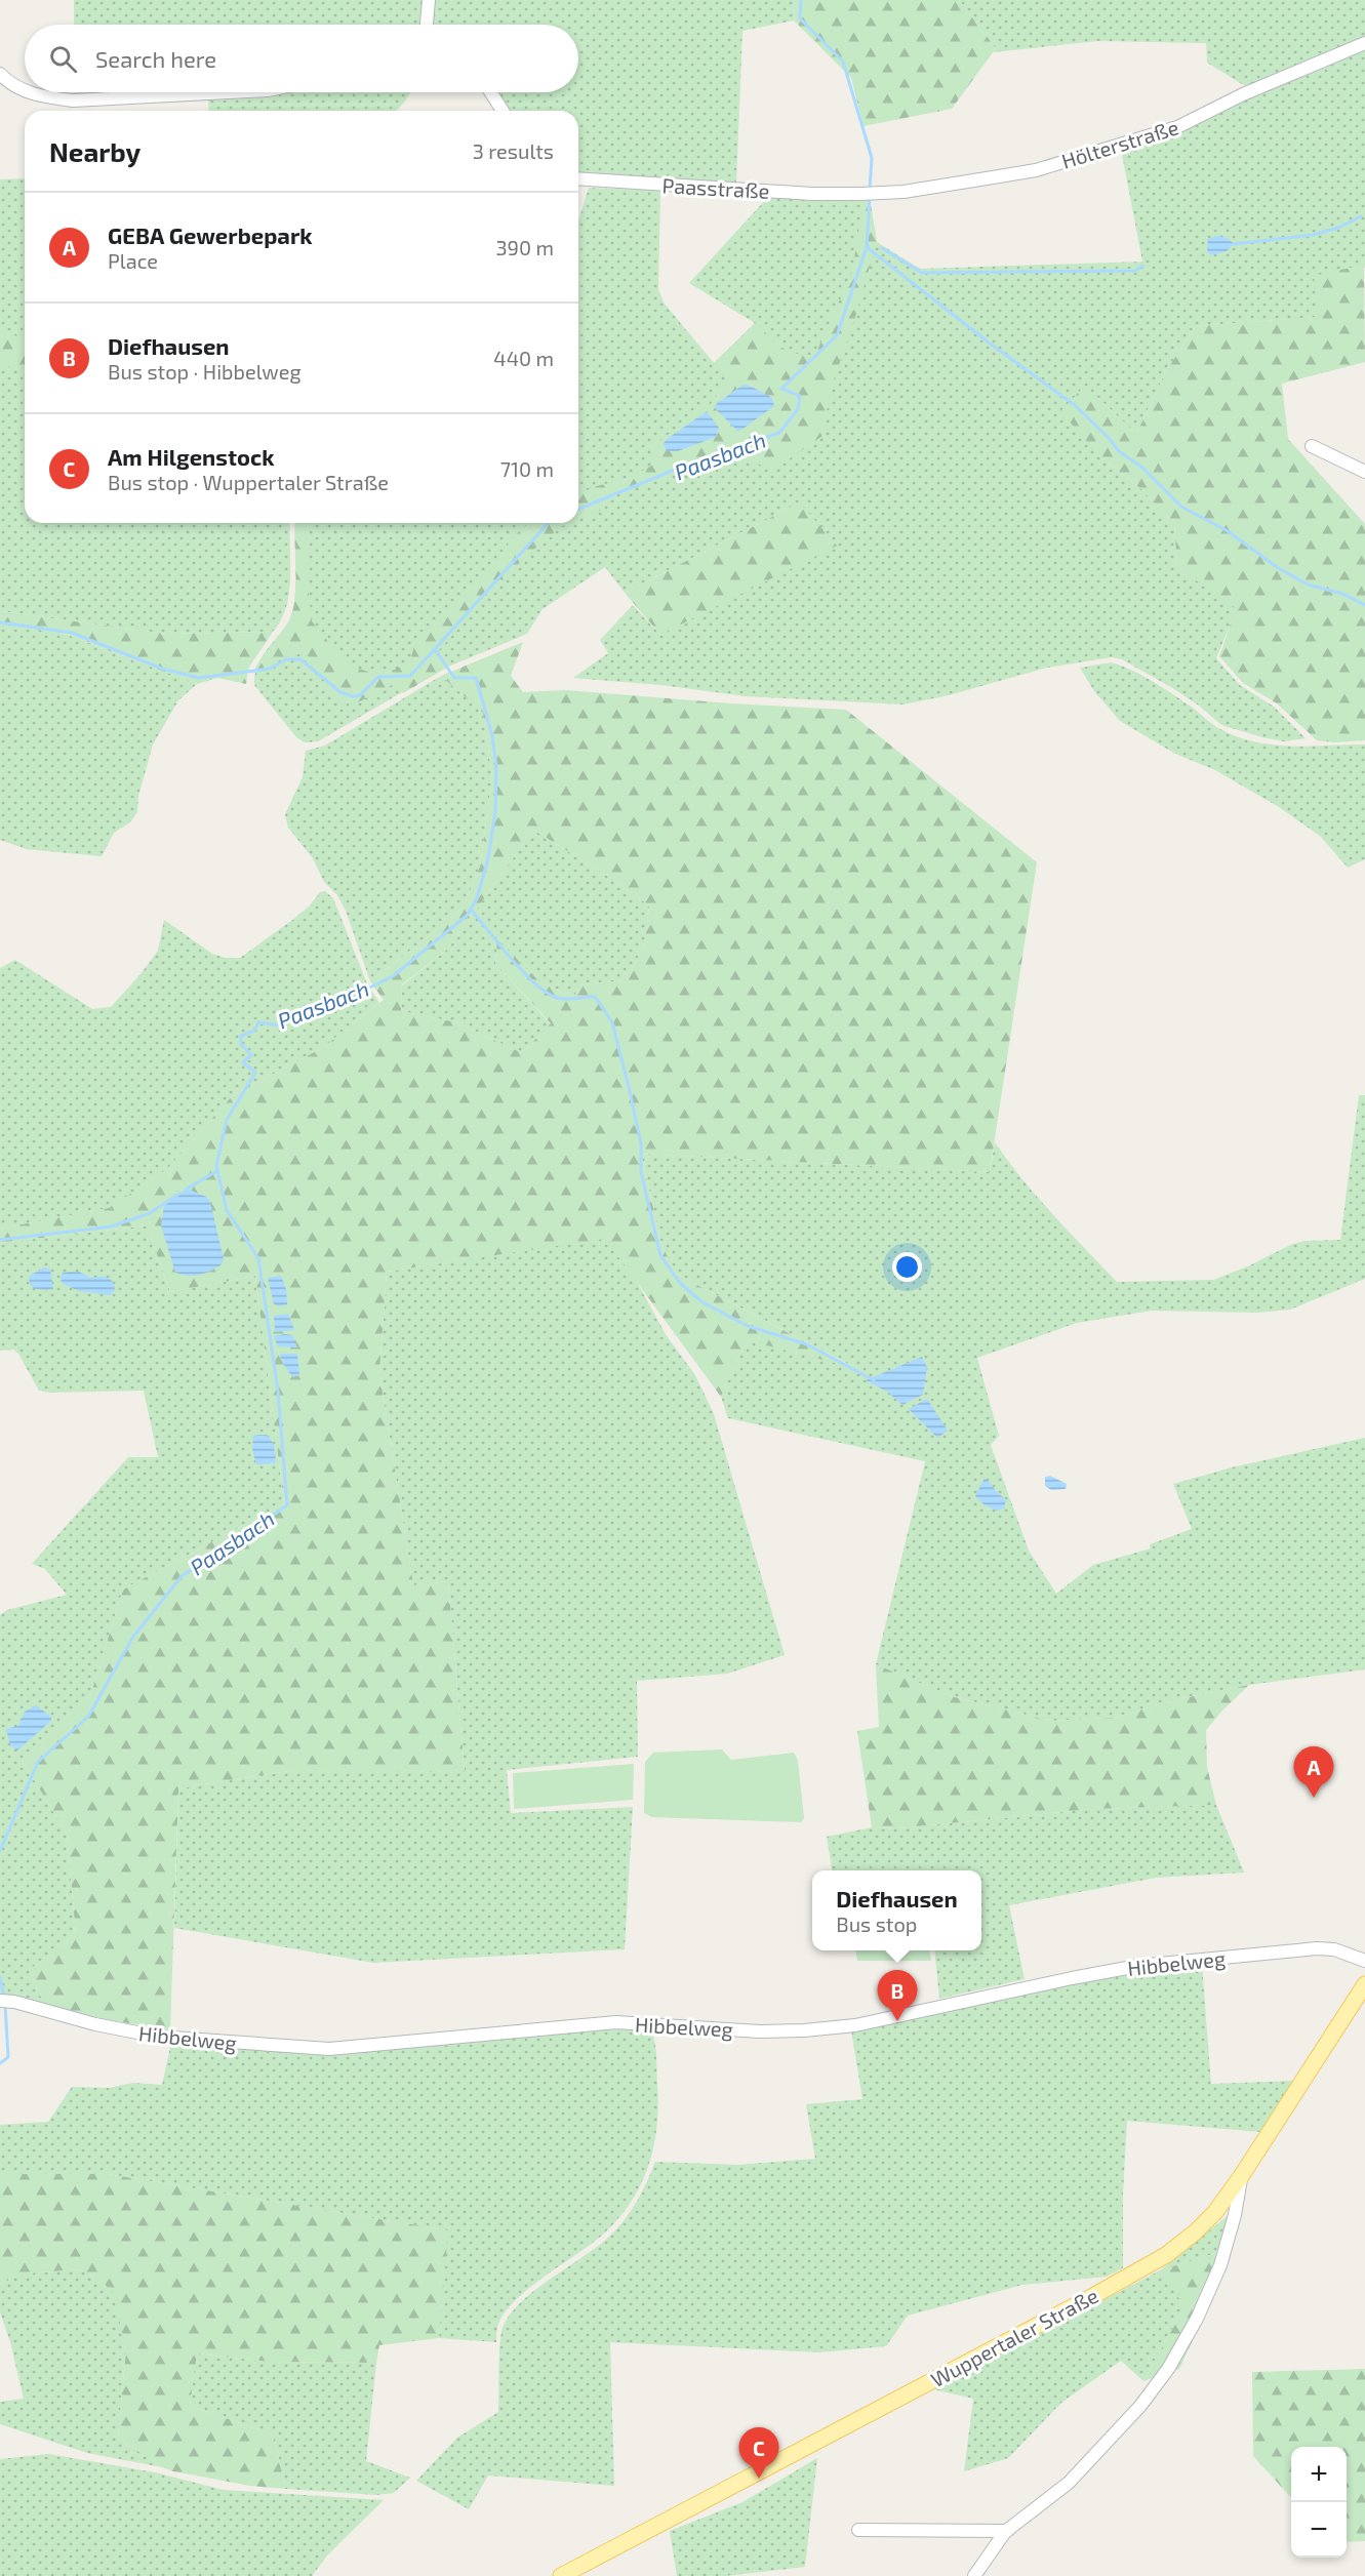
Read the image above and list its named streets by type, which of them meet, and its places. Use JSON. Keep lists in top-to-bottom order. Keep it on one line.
{"streets":{"main road":["Wuppertaler Straße"],"street":["Hölterstraße","Paasstraße","Hibbelweg"]},"crossings":[["Hölterstraße","Paasstraße"]],"water":["Paasbach"],"page":{"search":"Search here","heading":["Nearby","3 results"],"list":[{"mark":"A","name":"GEBA Gewerbepark","note":"Place","value":"390 m"},{"mark":"B","name":"Diefhausen","note":"Bus stop · Hibbelweg","value":"440 m"},{"mark":"C","name":"Am Hilgenstock","note":"Bus stop · Wuppertaler Straße","value":"710 m"}],"pins":["A","B","C"],"popup":["Diefhausen","Bus stop"],"map_buttons":["+","−"]}}
